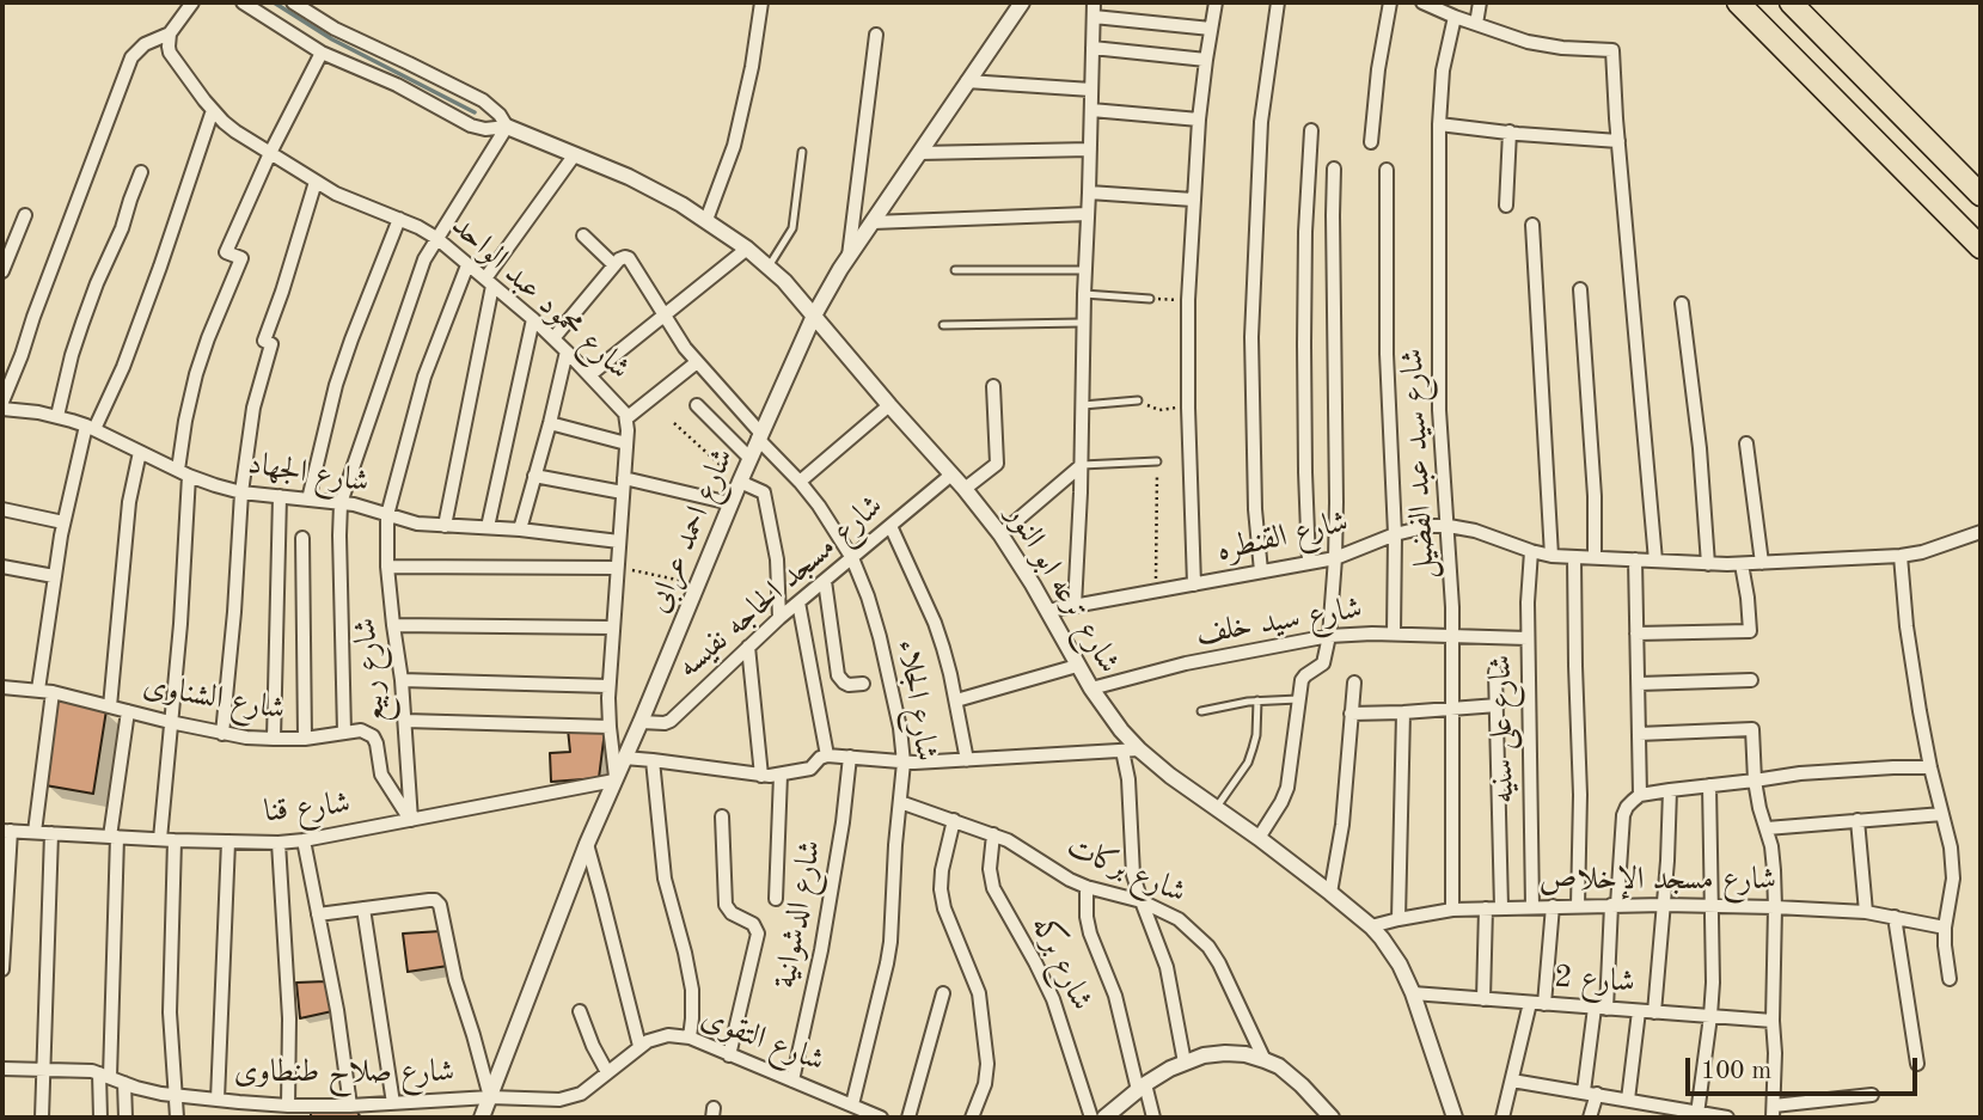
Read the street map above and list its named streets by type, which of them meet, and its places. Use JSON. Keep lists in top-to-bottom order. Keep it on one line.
{"streets":{"street":["شارع محمود عبد الواحد","شارع سيد عبد الفضيل","شارع الجهاد","شارع احمد عرابى","شارع القنطره","شارع مسجد الحاجه نفيسه","شارع ترعه ابو النور","شارع سيد خلف","شارع ربيع","شارع الشناوى","شارع الجلاء","شارع على سنيه","شارع قنا","شارع بركات","شارع مسجد الإخلاص","شارع الدشوانية","شارع بركه","شارع 2","شارع التقوى","شارع صلاح طنطاوى"]},"crossings":[["شارع محمود عبد الواحد","شارع الجهاد"],["شارع محمود عبد الواحد","شارع احمد عرابى"],["شارع محمود عبد الواحد","شارع ربيع"],["شارع محمود عبد الواحد","شارع قنا"],["شارع سيد عبد الفضيل","شارع القنطره"],["شارع سيد عبد الفضيل","شارع سيد خلف"],["شارع سيد عبد الفضيل","شارع مسجد الإخلاص"],["شارع الجهاد","شارع ربيع"],["شارع احمد عرابى","شارع مسجد الحاجه نفيسه"],["شارع احمد عرابى","شارع ترعه ابو النور"],["شارع احمد عرابى","شارع الجلاء"],["شارع احمد عرابى","شارع قنا"],["شارع احمد عرابى","شارع التقوى"],["شارع احمد عرابى","شارع صلاح طنطاوى"],["شارع القنطره","شارع ترعه ابو النور"],["شارع القنطره","شارع على سنيه"],["شارع مسجد الحاجه نفيسه","شارع ترعه ابو النور"],["شارع مسجد الحاجه نفيسه","شارع الجلاء"],["شارع ترعه ابو النور","شارع سيد خلف"],["شارع ترعه ابو النور","شارع مسجد الإخلاص"],["شارع ترعه ابو النور","شارع 2"],["شارع سيد خلف","شارع على سنيه"],["شارع ربيع","شارع قنا"],["شارع الجلاء","شارع بركات"],["شارع الجلاء","شارع التقوى"],["شارع على سنيه","شارع مسجد الإخلاص"],["شارع بركات","شارع بركه"],["شارع الدشوانية","شارع التقوى"],["شارع التقوى","شارع صلاح طنطاوى"]],"scale_bar":"100 m"}
